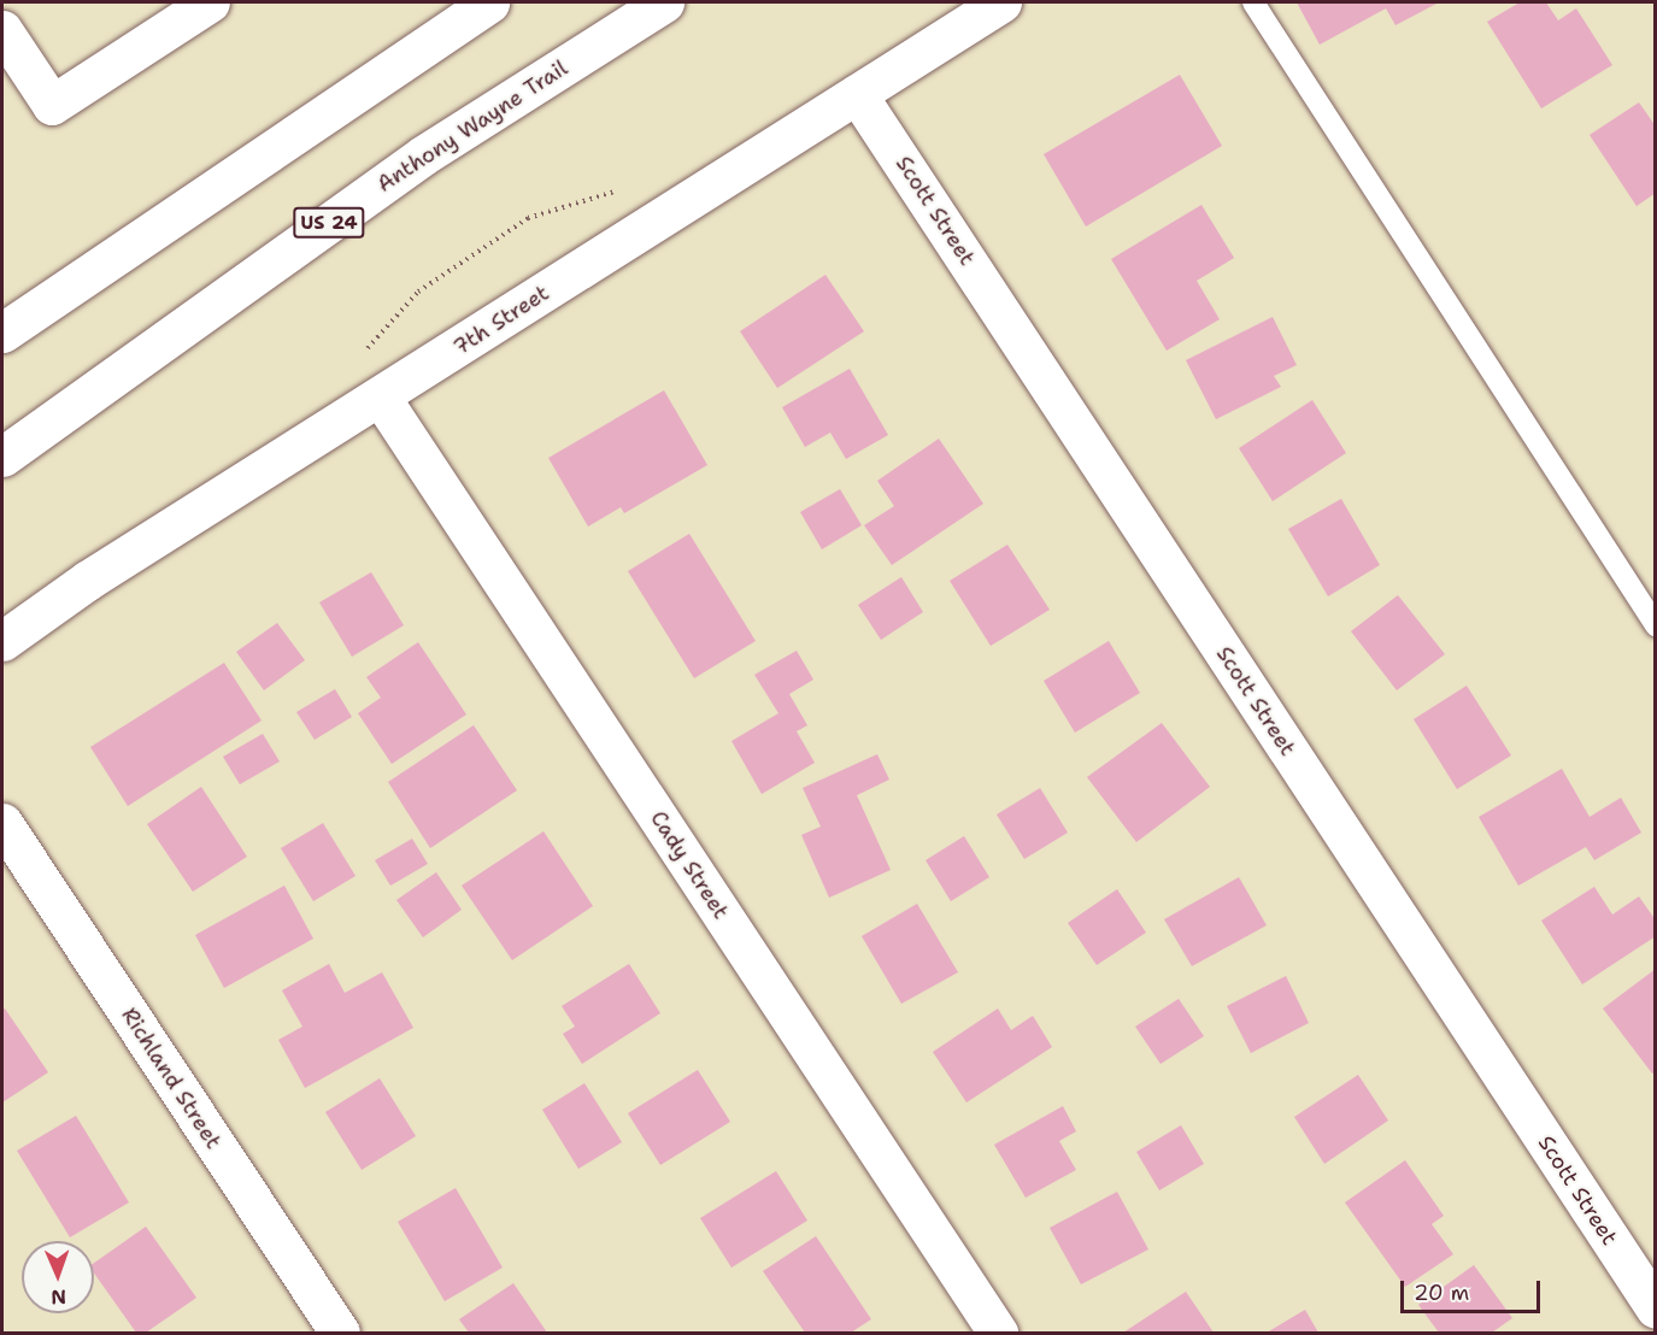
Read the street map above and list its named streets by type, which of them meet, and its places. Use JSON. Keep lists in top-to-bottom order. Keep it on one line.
{"streets":{"main road":["Anthony Wayne Trail","Scott Street","US 24","7th Street","Cady Street","Richland Street"]},"crossings":[["Scott Street","7th Street"],["7th Street","Cady Street"]],"scale_bar":"20 m","north":"bottom"}
